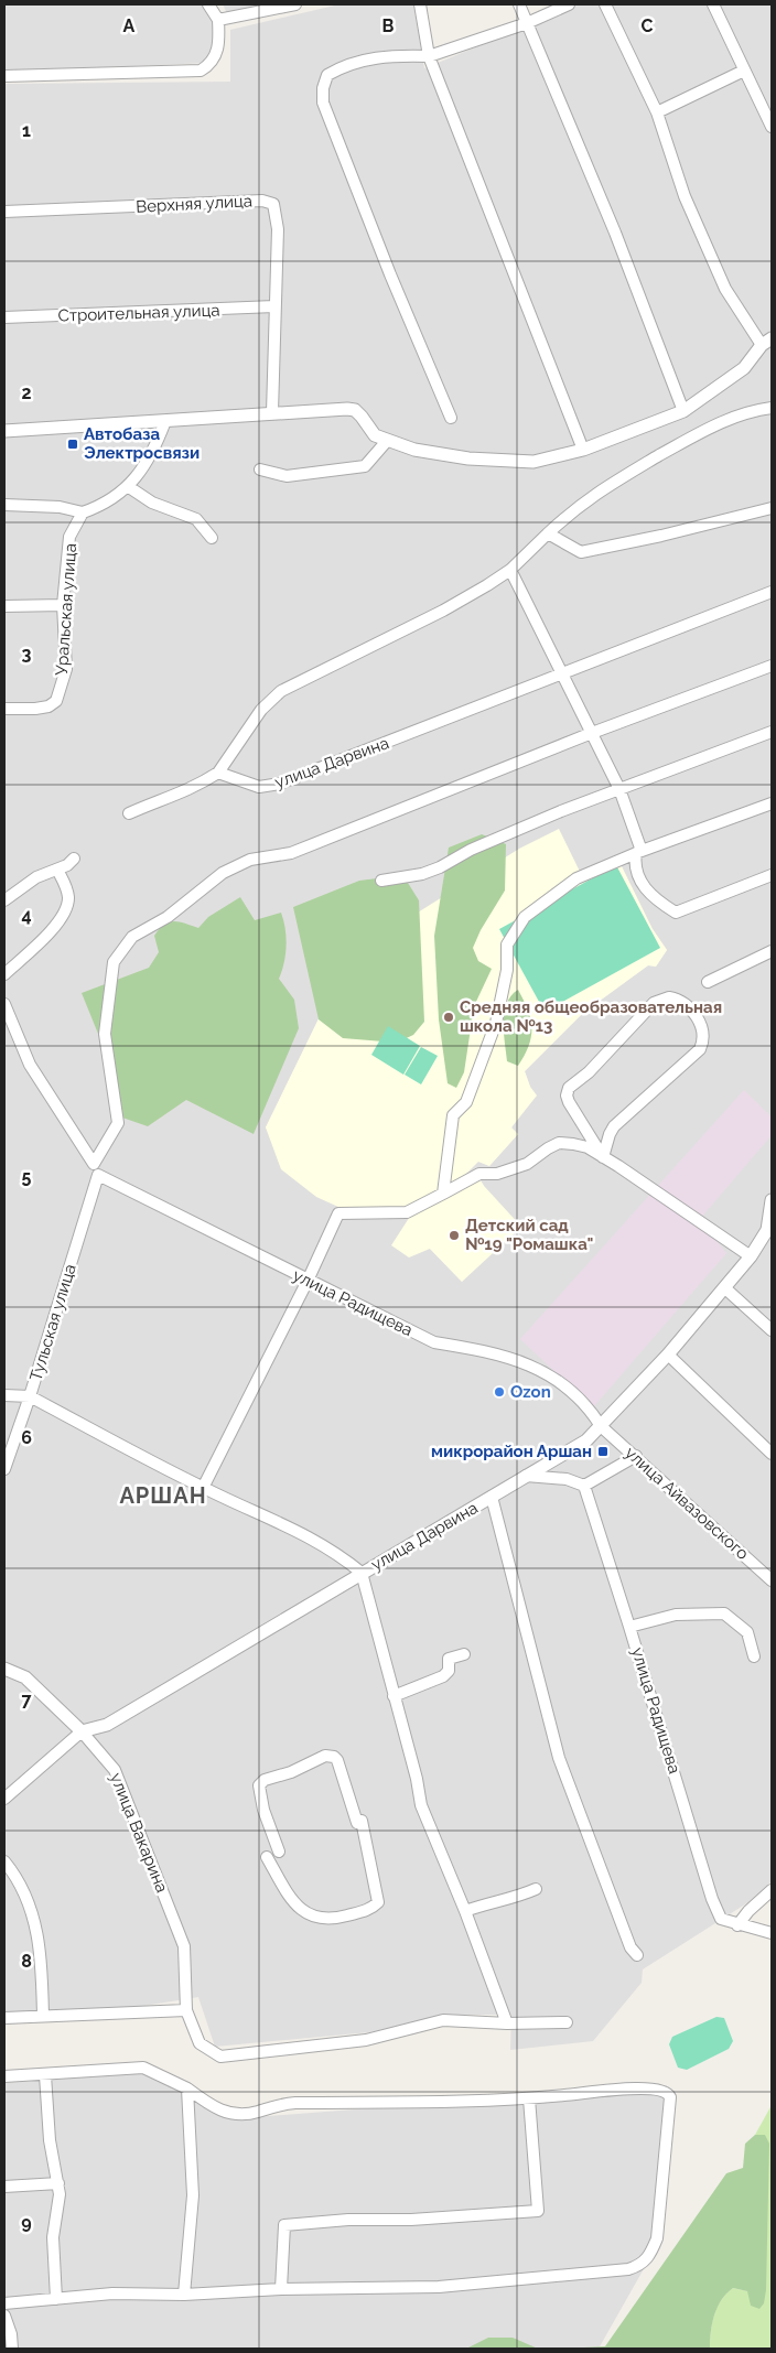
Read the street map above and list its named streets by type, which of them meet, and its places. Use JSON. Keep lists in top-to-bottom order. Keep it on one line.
{"streets":{"street":["Верхняя улица","Строительная улица","Уральская улица","улица Дарвина","улица Радищева","Тульская улица","улица Айвазовского","улица Вакарина"]},"crossings":[["Верхняя улица","Строительная улица"],["улица Дарвина","улица Радищева"],["улица Дарвина","улица Айвазовского"],["улица Дарвина","улица Вакарина"],["улица Радищева","Тульская улица"],["улица Радищева","улица Айвазовского"]],"districts":["АРШАН"],"places":{"transit":["Автобаза Электросвязи","микрорайон Аршан"],"other":["Средняя общеобразовательная школа №13","Детский сад №19 \"Ромашка\"","Ozon"]},"grid":{"columns":["A","B","C"],"rows":["1","2","3","4","5","6","7","8","9"]}}
